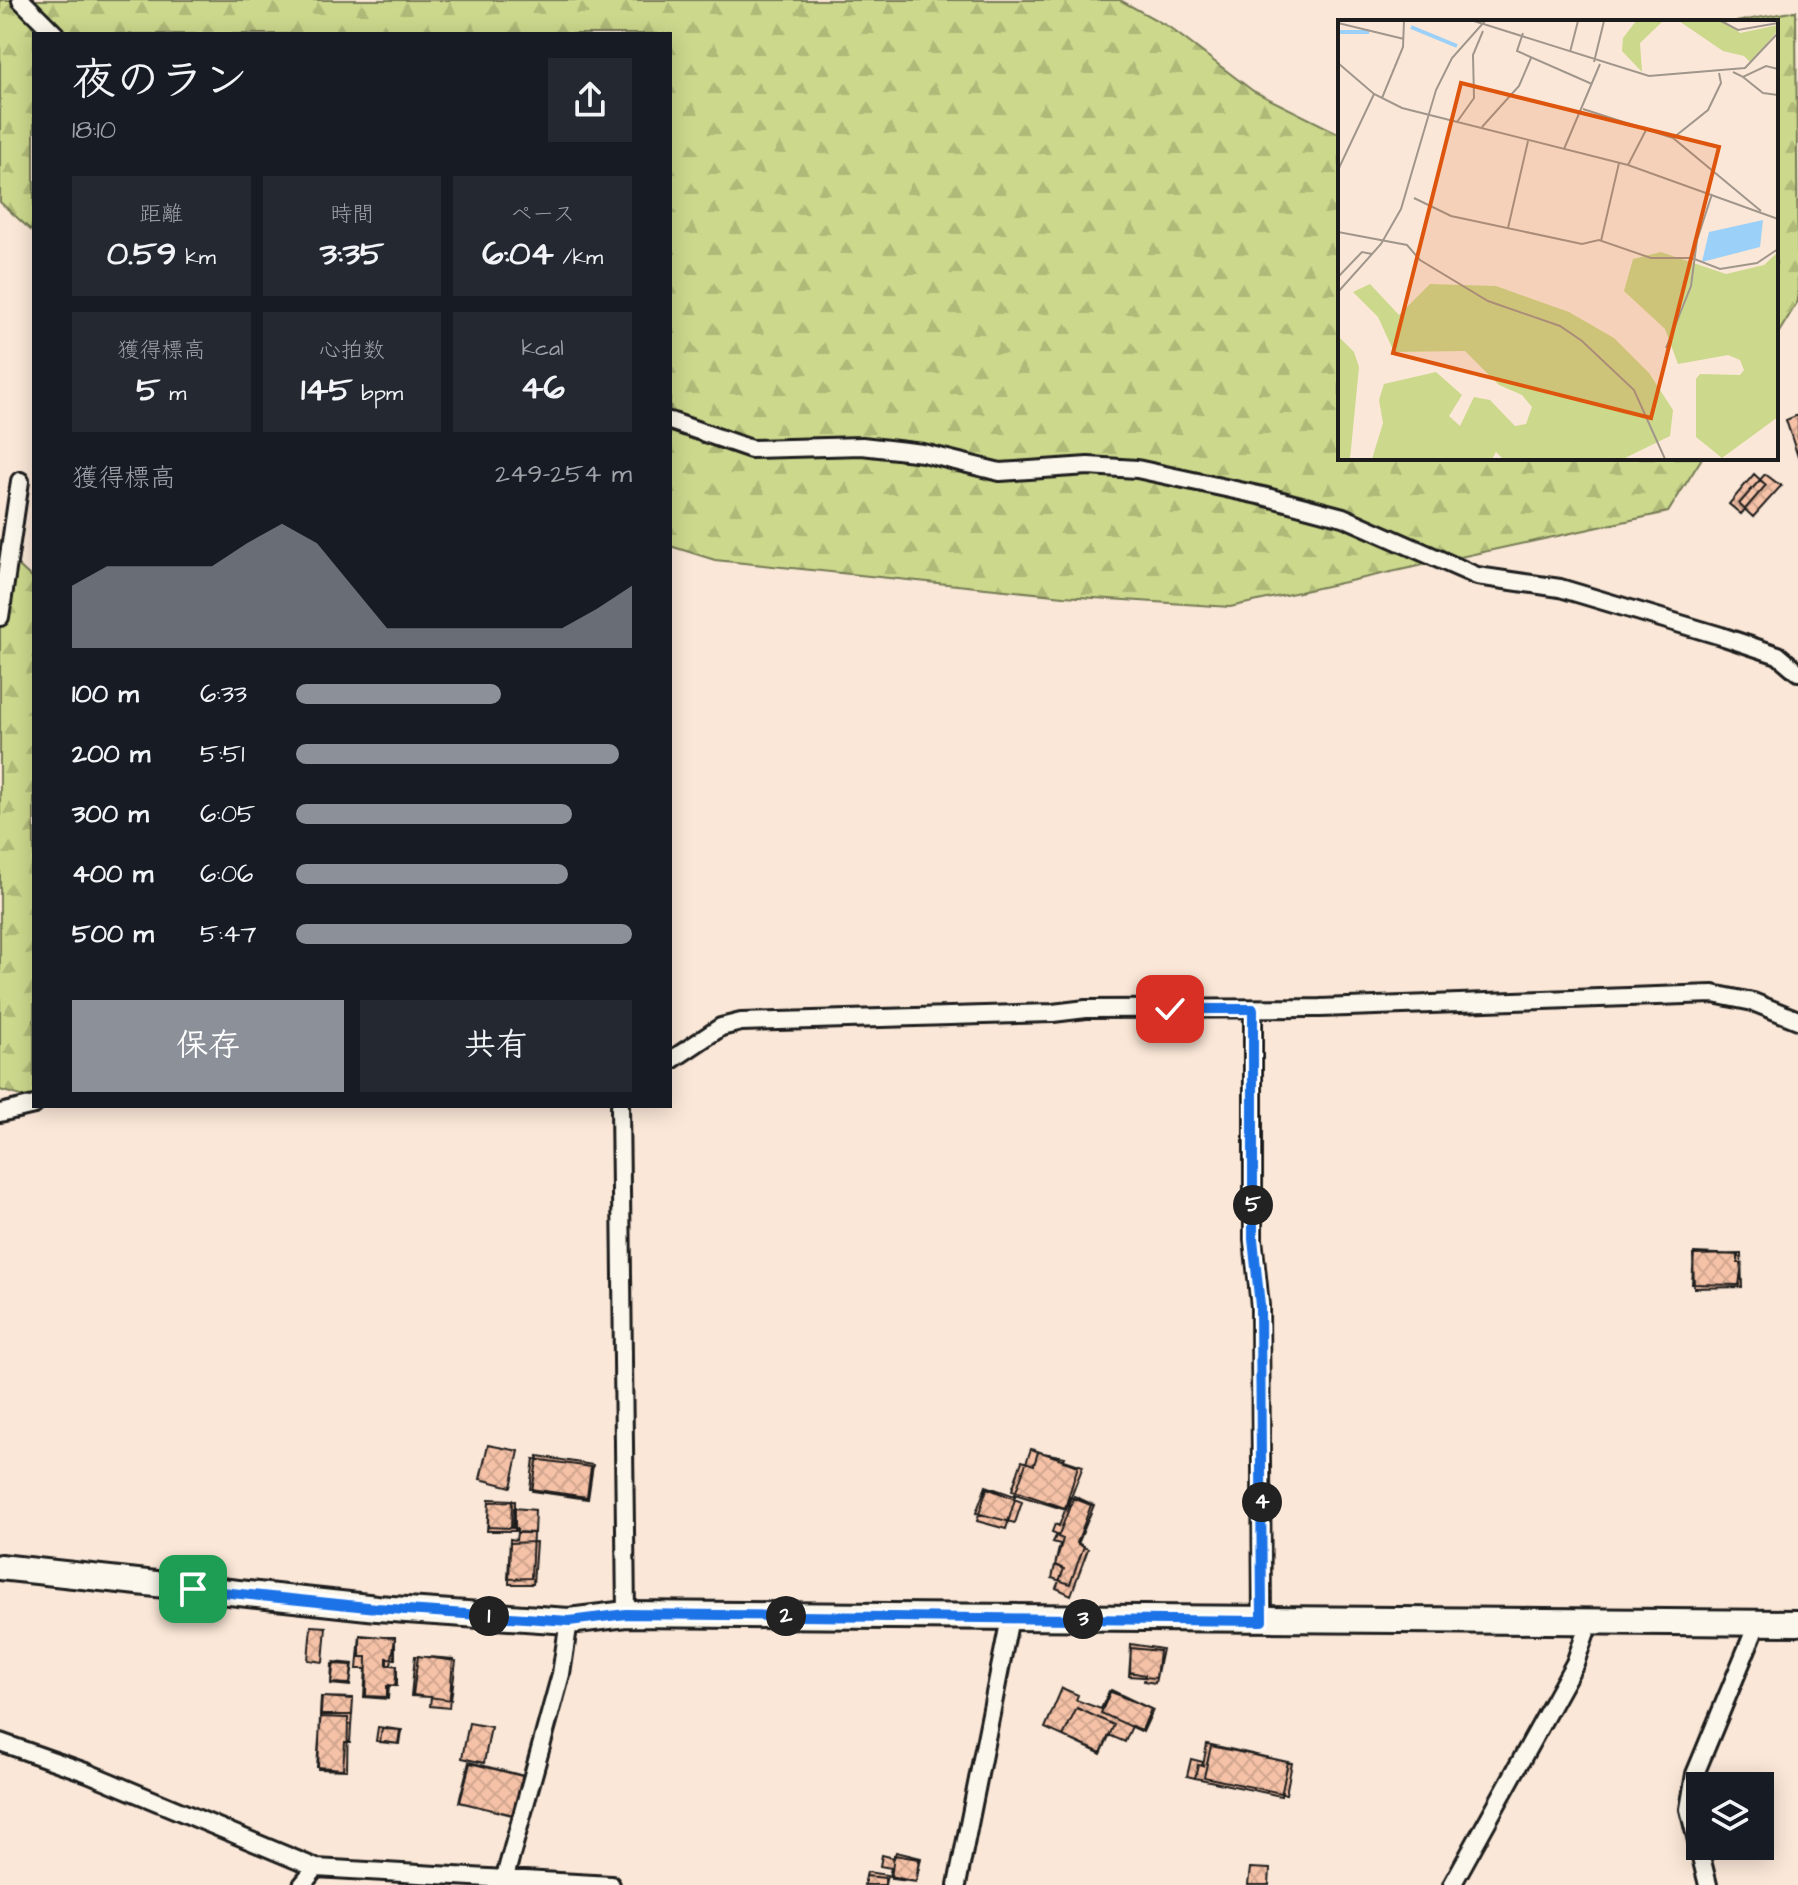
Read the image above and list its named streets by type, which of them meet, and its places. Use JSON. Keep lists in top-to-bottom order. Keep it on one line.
{"page":{"heading":["夜のラン","18:10"],"stats":[["距離","0.59 km"],["時間","3:35"],["ペース","6:04 /km"],["獲得標高","5 m"],["心拍数","145 bpm"],["kcal","46"]],"chart":["獲得標高","249–254 m"],"list":[{"name":"100 m","note":"6:33"},{"name":"200 m","note":"5:51"},{"name":"300 m","note":"6:05"},{"name":"400 m","note":"6:06"},{"name":"500 m","note":"5:47"}],"buttons":["保存","共有"],"pins":["5","4","1","2","3"]}}
